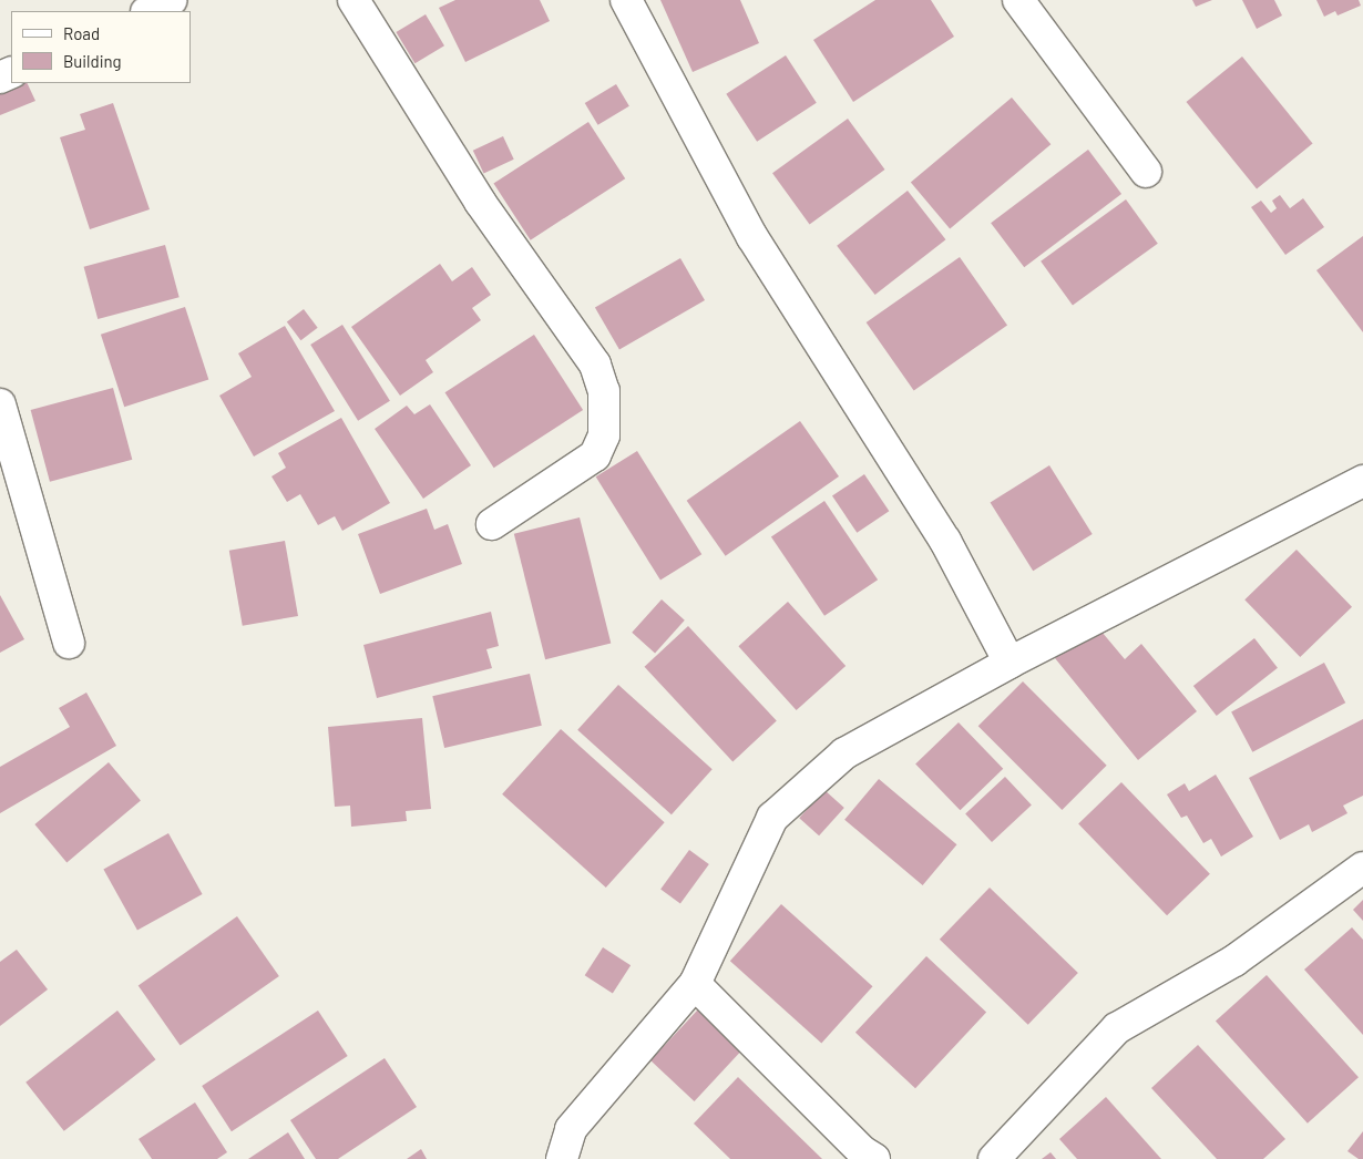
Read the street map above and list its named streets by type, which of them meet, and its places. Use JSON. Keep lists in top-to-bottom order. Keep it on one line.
{"legend":["Road","Building"]}
